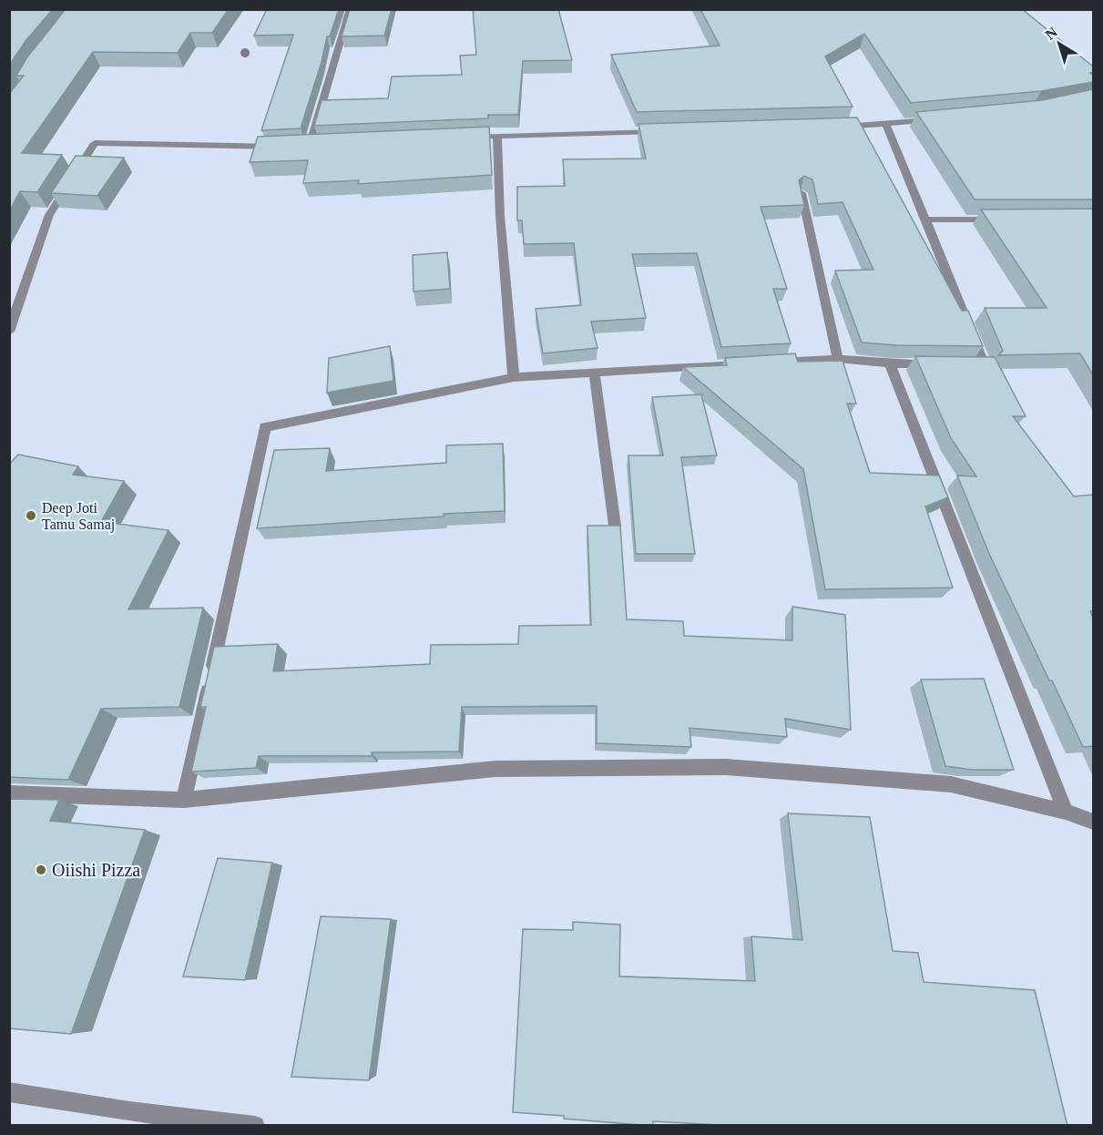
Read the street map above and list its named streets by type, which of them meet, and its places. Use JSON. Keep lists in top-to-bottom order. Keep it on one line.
{"places":["Deep Joti Tamu Samaj","Oiishi Pizza"],"north":"top left"}
